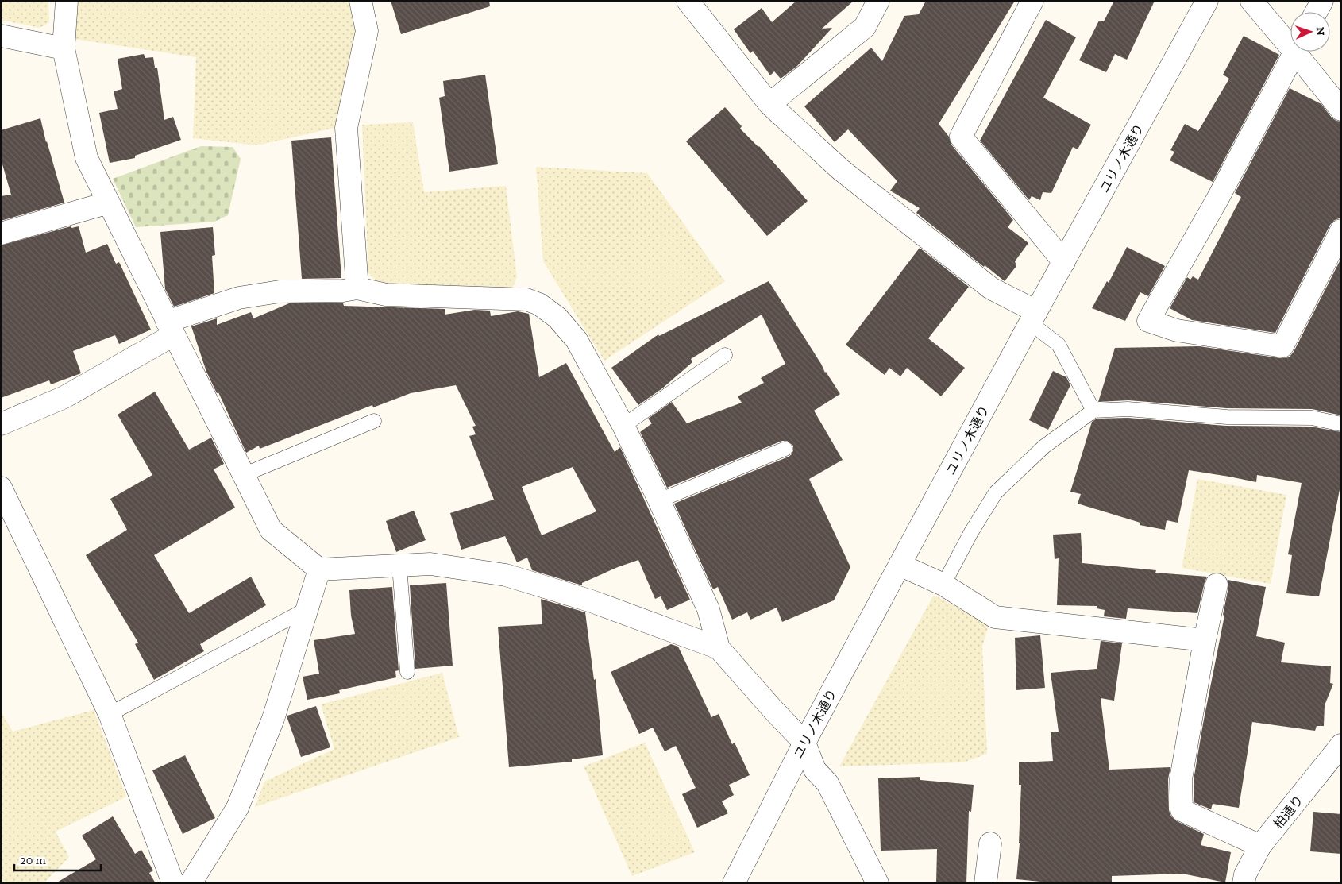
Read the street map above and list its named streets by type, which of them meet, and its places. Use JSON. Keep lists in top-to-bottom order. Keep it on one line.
{"streets":{"street":["ユリノ木通り","柏通り"]},"scale_bar":"20 m","north":"right"}
